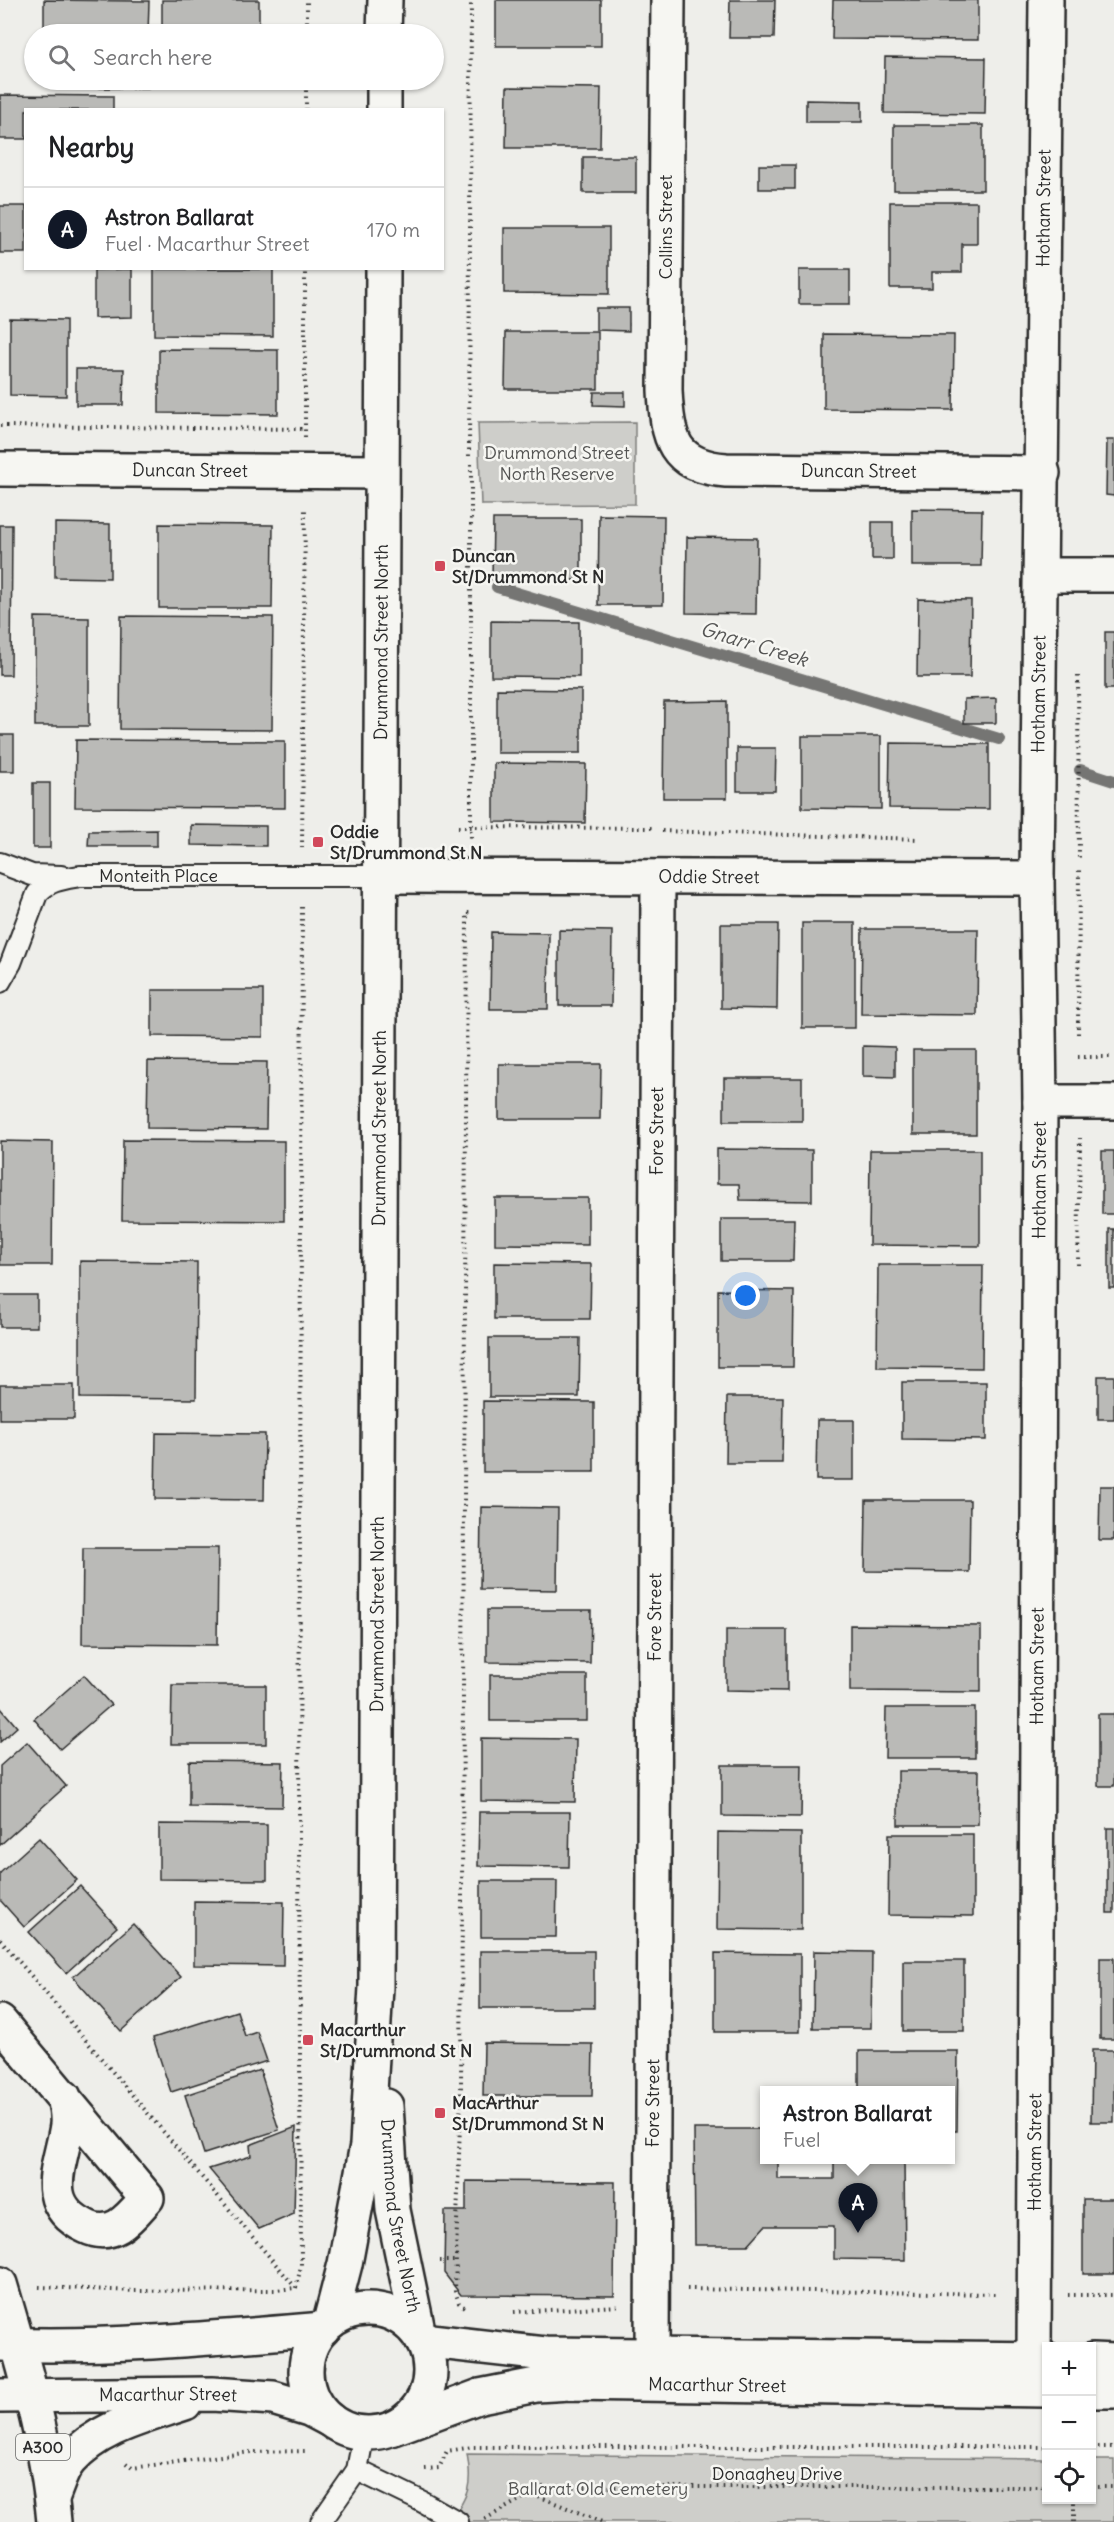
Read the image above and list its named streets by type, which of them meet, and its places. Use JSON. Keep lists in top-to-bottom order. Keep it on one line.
{"streets":{"main road":["Hotham Street","Collins Street","Duncan Street","Drummond Street North","Oddie Street","Fore Street","Macarthur Street","A300"],"lane":["Monteith Place"],"path":["Donaghey Drive"]},"crossings":[["Hotham Street","Duncan Street"],["Hotham Street","Oddie Street"],["Hotham Street","Macarthur Street"],["Collins Street","Duncan Street"],["Duncan Street","Drummond Street North"],["Drummond Street North","Monteith Place"],["Drummond Street North","Oddie Street"],["Drummond Street North","Macarthur Street"],["Monteith Place","Oddie Street"],["Oddie Street","Fore Street"],["Fore Street","Macarthur Street"],["Macarthur Street","A300"]],"water":["Gnarr Creek"],"parks":["Drummond Street North Reserve","Ballarat Old Cemetery"],"places":{"transit":["Duncan St/Drummond St N","Oddie St/Drummond St N","Macarthur St/Drummond St N","MacArthur St/Drummond St N"]},"page":{"search":"Search here","heading":"Nearby","list":[{"mark":"A","name":"Astron Ballarat","note":"Fuel · Macarthur Street","value":"170 m"}],"popup":["Astron Ballarat","Fuel"],"pins":"A","map_buttons":["+","−"]}}
